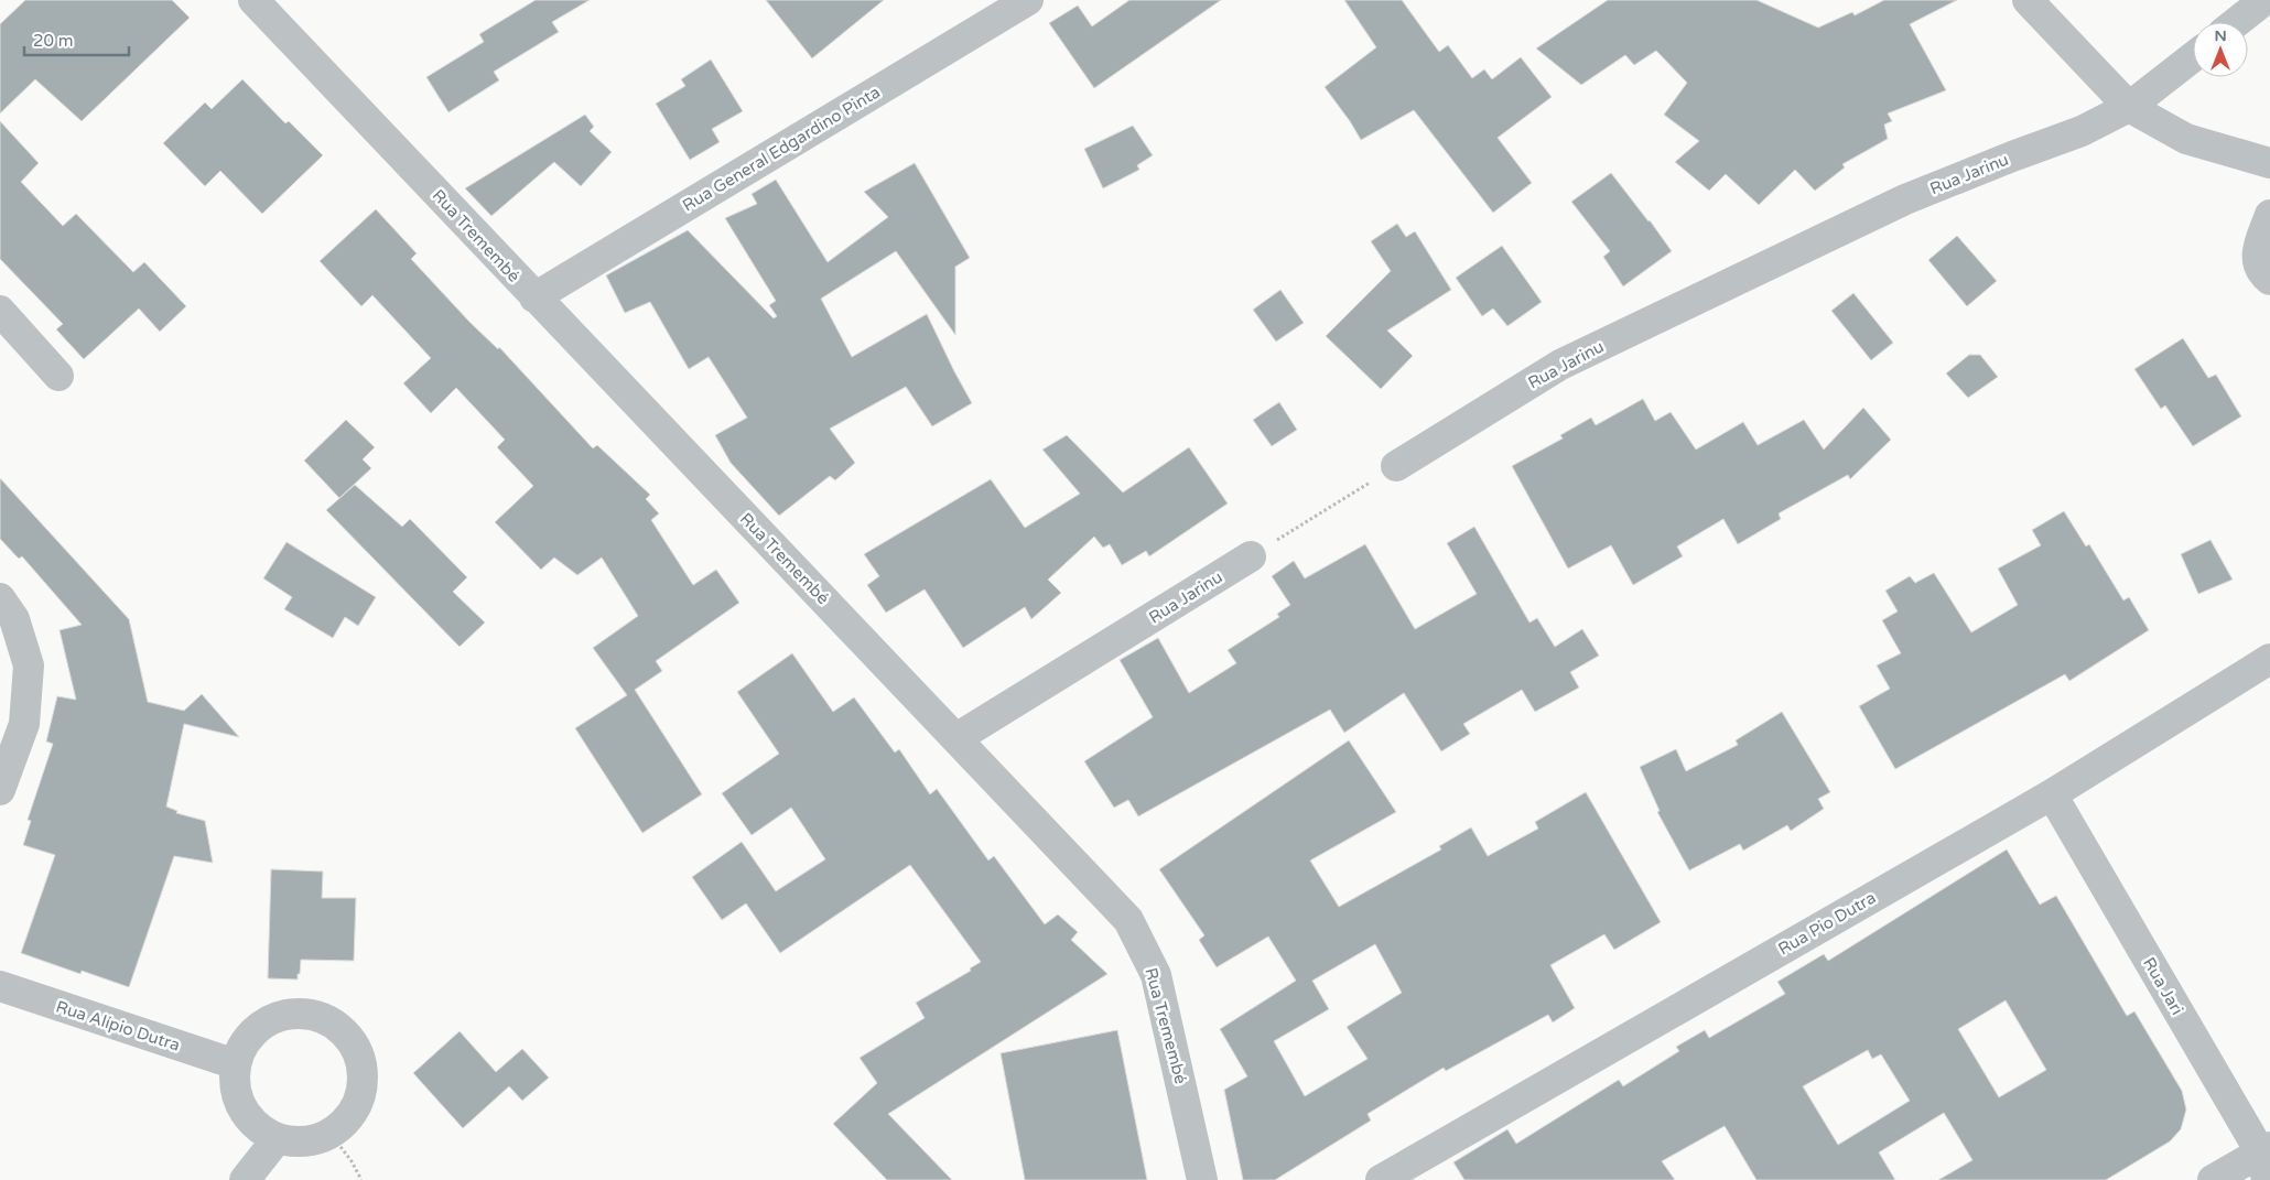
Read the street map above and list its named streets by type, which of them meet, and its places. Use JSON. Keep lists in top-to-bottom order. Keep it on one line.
{"streets":{"street":["Rua General Edgardino Pinta","Rua Jarinu","Rua Tremembé","Rua Pio Dutra","Rua Jari","Rua Alípio Dutra"]},"crossings":[["Rua General Edgardino Pinta","Rua Tremembé"],["Rua Jarinu","Rua Tremembé"],["Rua Pio Dutra","Rua Jari"]],"scale_bar":"20 m","north":"top"}
